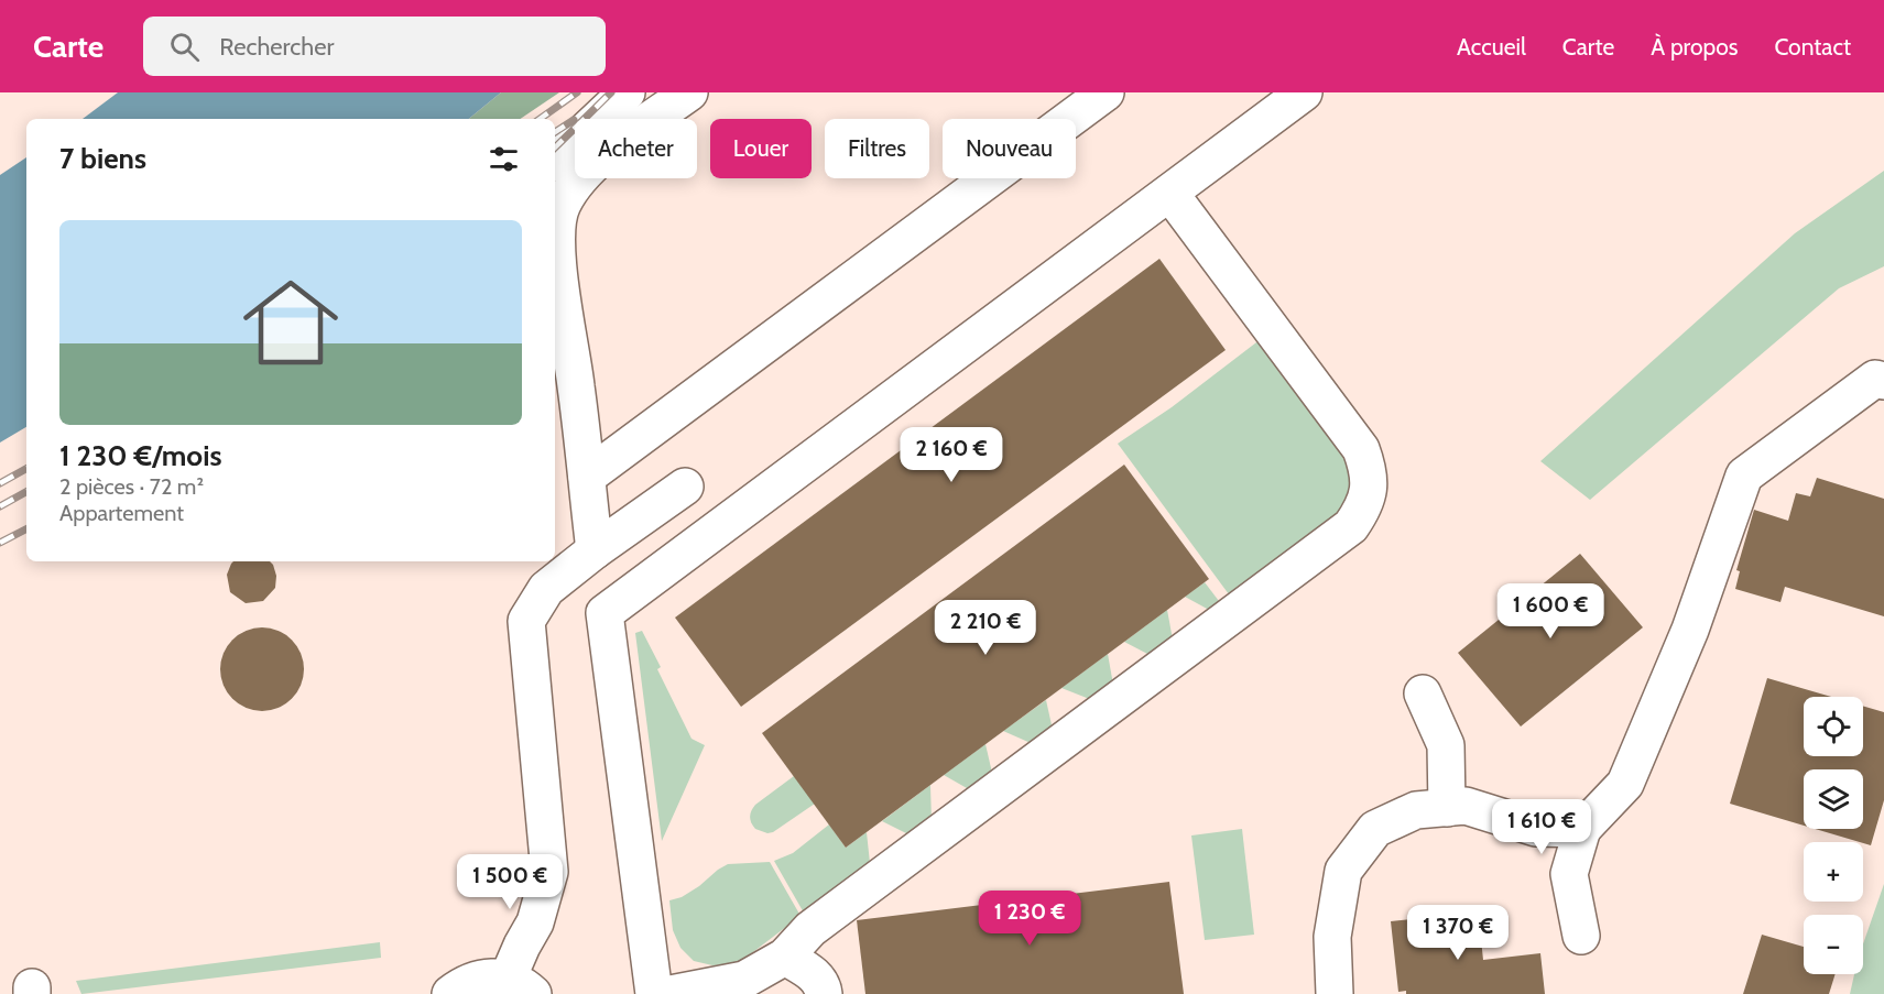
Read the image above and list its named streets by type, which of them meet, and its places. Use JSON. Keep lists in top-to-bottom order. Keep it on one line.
{"page":{"header":"Carte","search":"Rechercher","nav":["Accueil","Carte","À propos","Contact"],"chip":["Acheter","Louer","Filtres","Nouveau"],"heading":"7 biens","list":[{"name":"1 230 €/mois","note":"2 pièces · 72 m² · Appartement"}],"price":["2 160 €","1 600 €","2 210 €","1 610 €","1 500 €","1 230 €","1 370 €"],"map_buttons":["+","−"]}}
